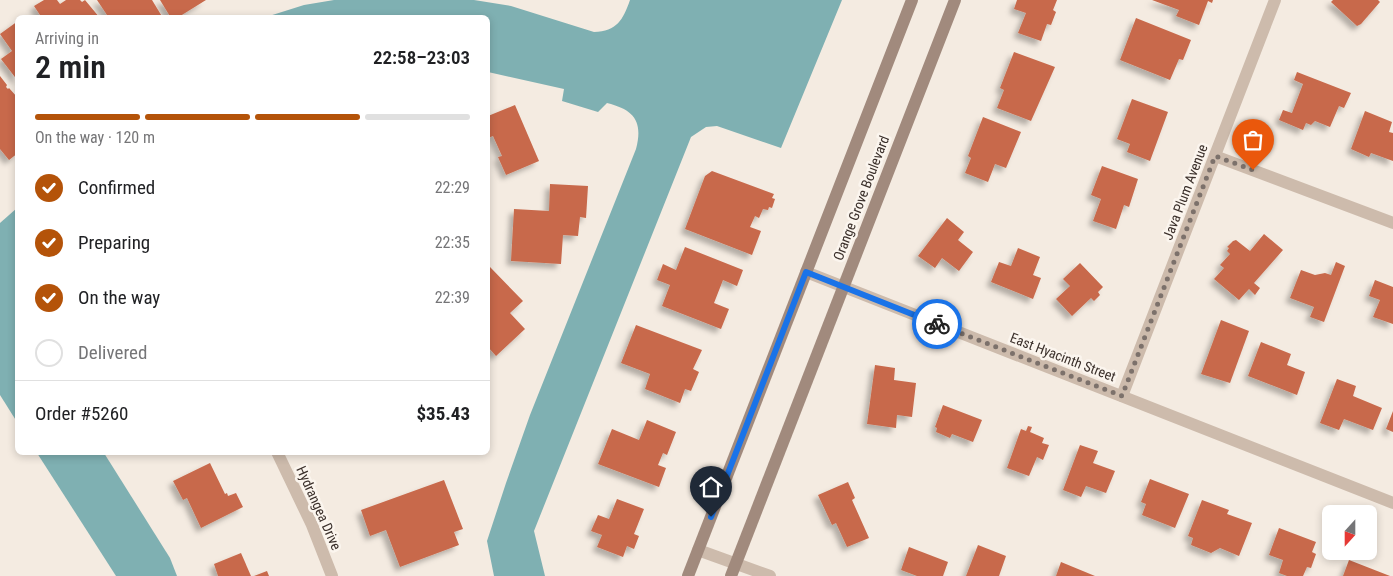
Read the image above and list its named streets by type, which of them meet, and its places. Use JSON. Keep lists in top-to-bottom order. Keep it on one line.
{"streets":{"street":["Java Plum Avenue","Orange Grove Boulevard","East Hyacinth Street","Hydrangea Drive"]},"crossings":[["Java Plum Avenue","East Hyacinth Street"],["Orange Grove Boulevard","East Hyacinth Street"]],"north":"bottom","page":{"heading":["2 min","Arriving in","22:58–23:03"],"panel":["Order #5260","$35.43"],"bar":"On the way · 120 m","list":[["Confirmed","22:29"],["Preparing","22:35"],["On the way","22:39"],"Delivered"]}}
